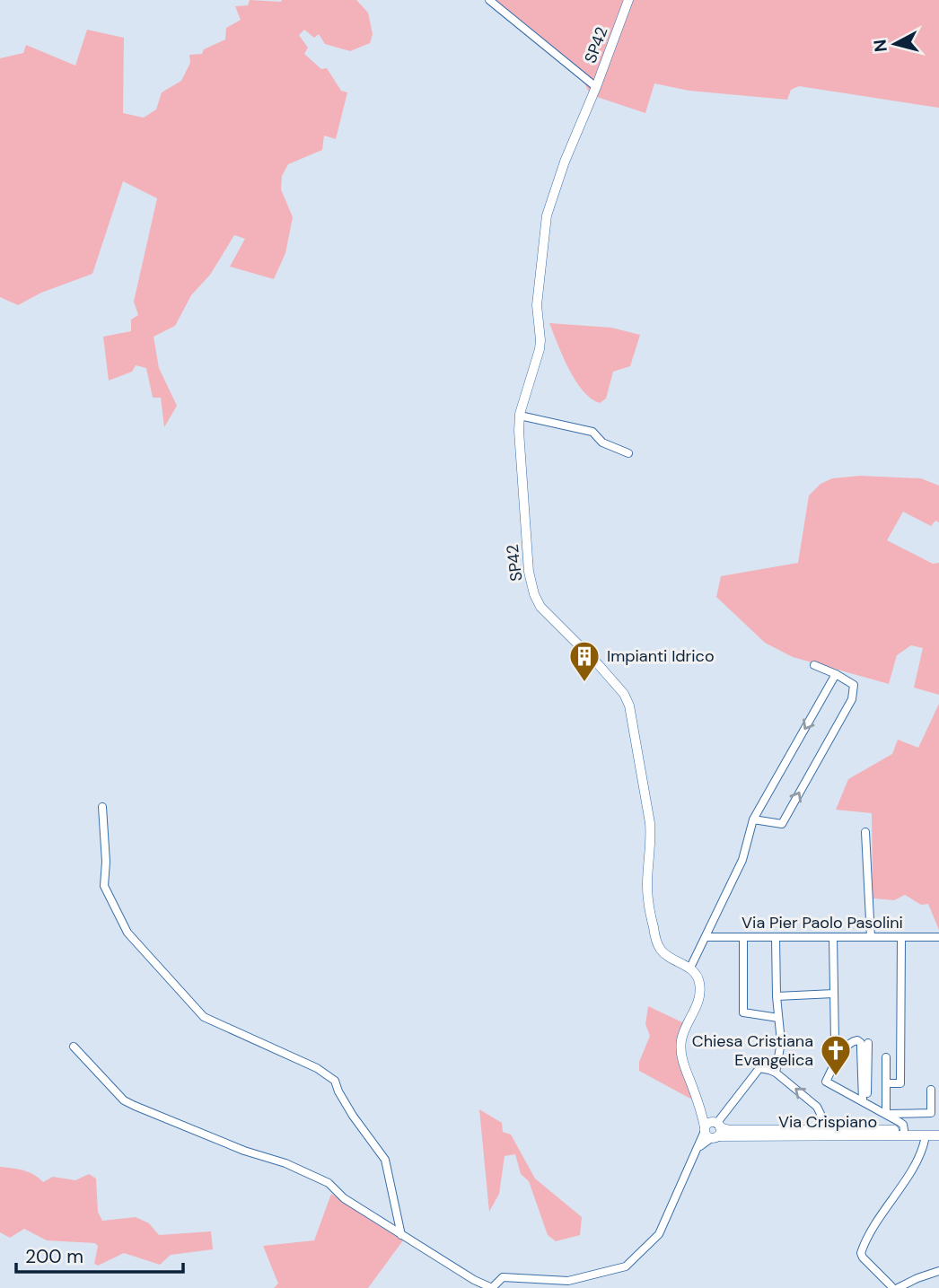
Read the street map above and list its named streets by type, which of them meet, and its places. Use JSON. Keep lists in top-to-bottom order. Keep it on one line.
{"streets":{"main road":["SP42","Via Crispiano"],"street":["Via Pier Paolo Pasolini"]},"places":{"building":["Impianti Idrico"],"church":["Chiesa Cristiana Evangelica"]},"scale_bar":"200 m","north":"left"}
